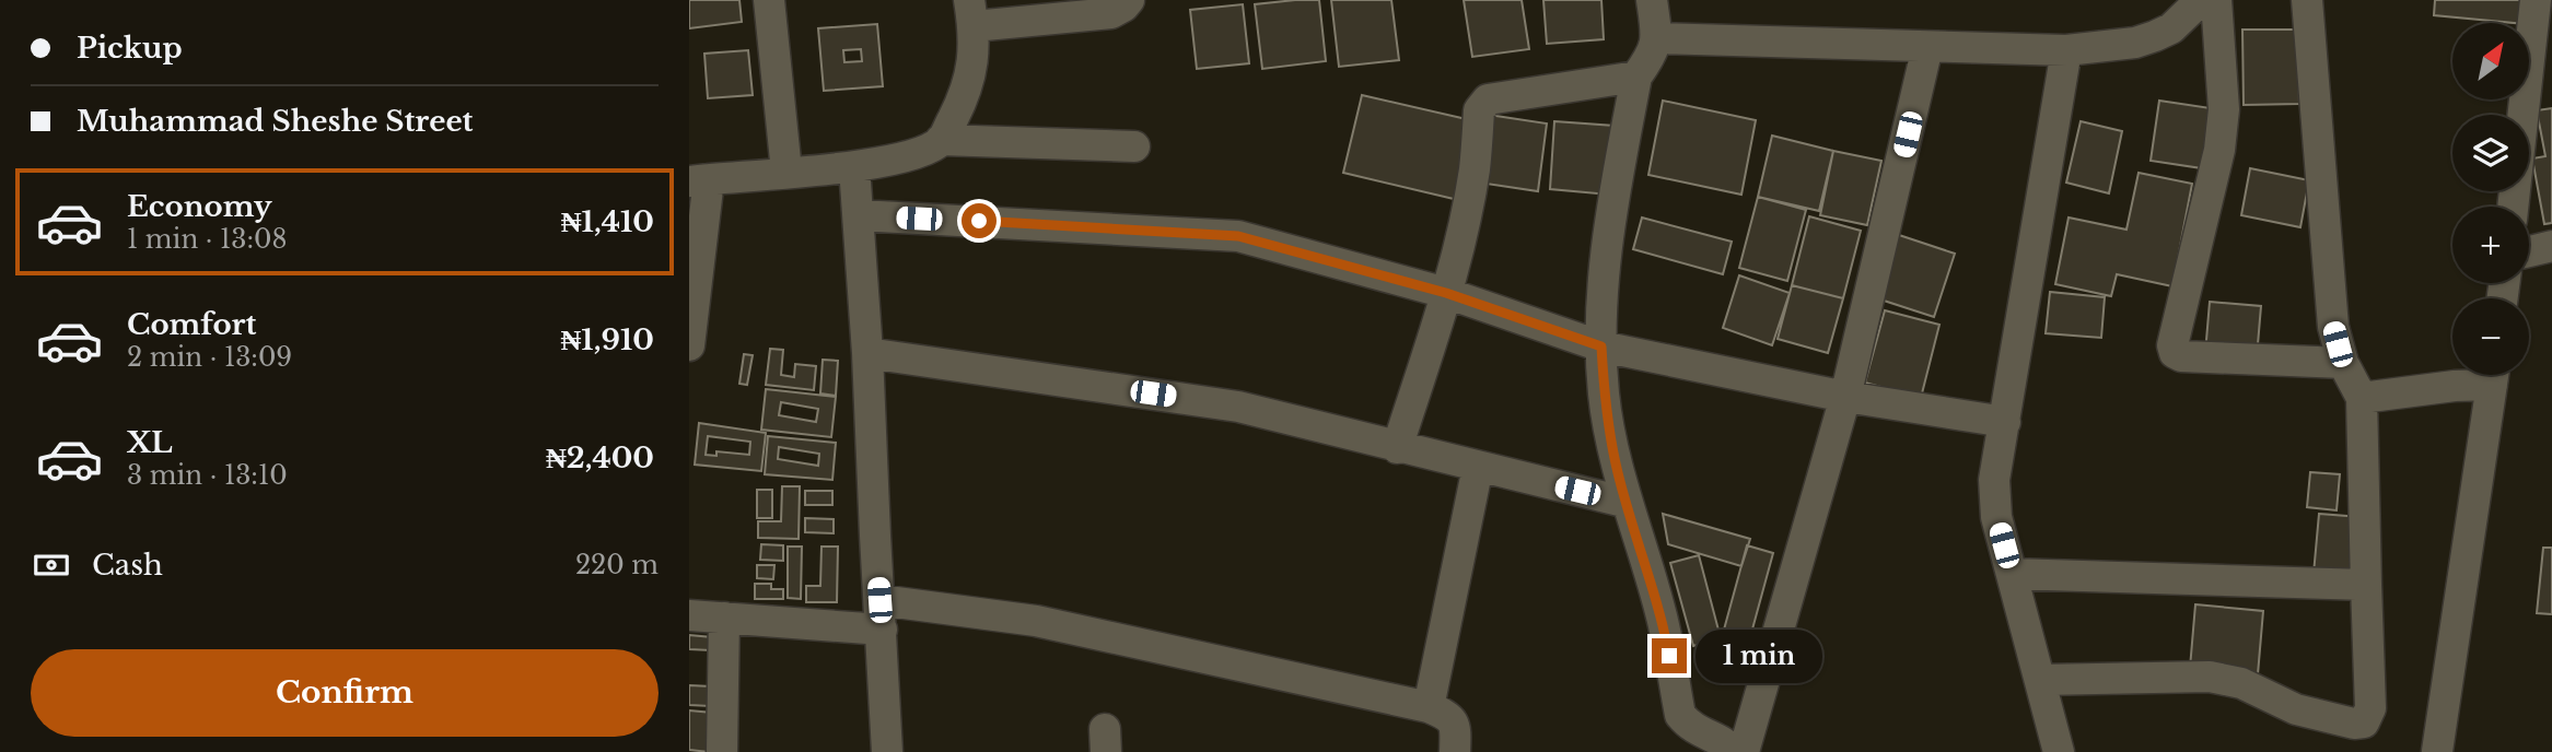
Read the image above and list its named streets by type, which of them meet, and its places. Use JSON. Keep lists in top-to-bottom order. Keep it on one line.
{"north":"top right","page":{"banner":["Pickup","Muhammad Sheshe Street"],"map_buttons":["+","−"],"list":[{"name":"Economy","note":"1 min · 13:08","value":"₦1,410"},{"name":"Comfort","note":"2 min · 13:09","value":"₦1,910"},{"name":"XL","note":"3 min · 13:10","value":"₦2,400"}],"pay":["Cash","220 m"],"bubble":"1 min","buttons":"Confirm"}}
